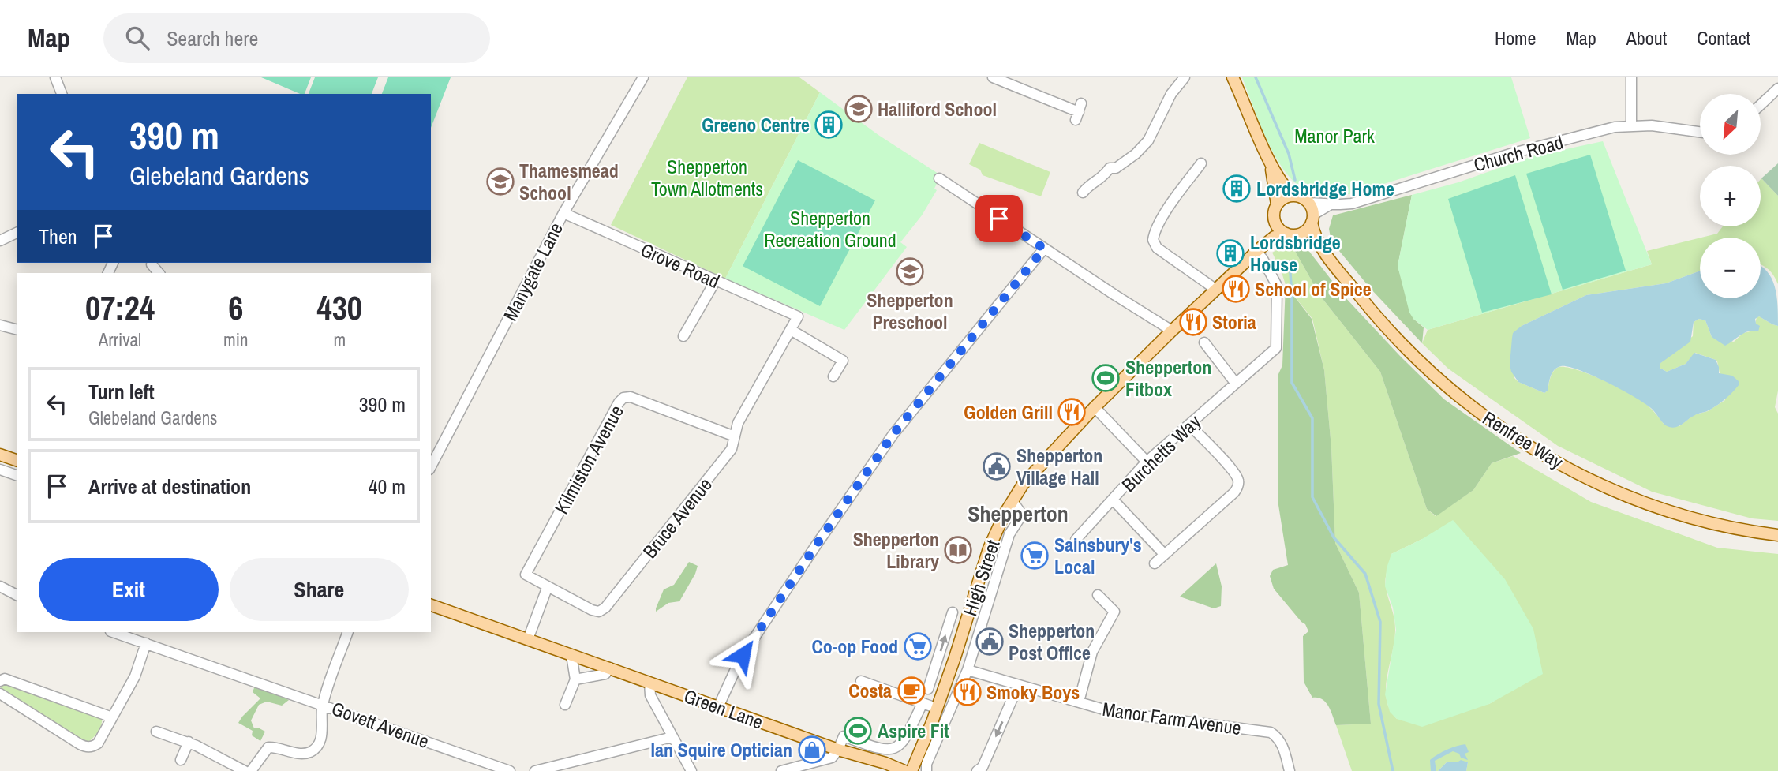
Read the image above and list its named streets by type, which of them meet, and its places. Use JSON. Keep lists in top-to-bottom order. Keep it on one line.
{"streets":{"main road":["Renfree Way","High Street","Green Lane"],"street":["Church Road","Grove Road","Manygate Lane","Burchetts Way","Kilmiston Avenue","Bruce Avenue","Manor Farm Avenue","Govett Avenue"]},"crossings":[["Church Road","Renfree Way"],["Church Road","High Street"],["Grove Road","Manygate Lane"],["Grove Road","Bruce Avenue"],["Renfree Way","High Street"],["Burchetts Way","High Street"],["Kilmiston Avenue","Bruce Avenue"],["High Street","Green Lane"]],"districts":["Shepperton"],"parks":["Manor Park","Shepperton Town Allotments","Shepperton Recreation Ground"],"places":{"school or university":["Halliford School","Thamesmead School","Shepperton Preschool"],"building":["Greeno Centre","Lordsbridge Home","Lordsbridge House"],"restaurant":["School of Spice","Storia","Golden Grill","Smoky Boys"],"sports":["Shepperton Fitbox","Aspire Fit"],"public building":["Shepperton Village Hall","Shepperton Post Office"],"library":["Shepperton Library"],"supermarket":["Sainsbury's Local","Co-op Food"],"cafe":["Costa"],"shop":["Ian Squire Optician"]},"north":"bottom left","page":{"header":"Map","search":"Search here","nav":["Home","Map","About","Contact"],"map_buttons":["+","−"],"turn":["390 m","Glebeland Gardens"],"then":"Then","eta":["07:24","Arrival","6","min","430","m"],"list":[{"name":"Turn left","note":"Glebeland Gardens","value":"390 m"},{"name":"Arrive at destination","value":"40 m"}],"buttons":["Exit","Share"]}}
